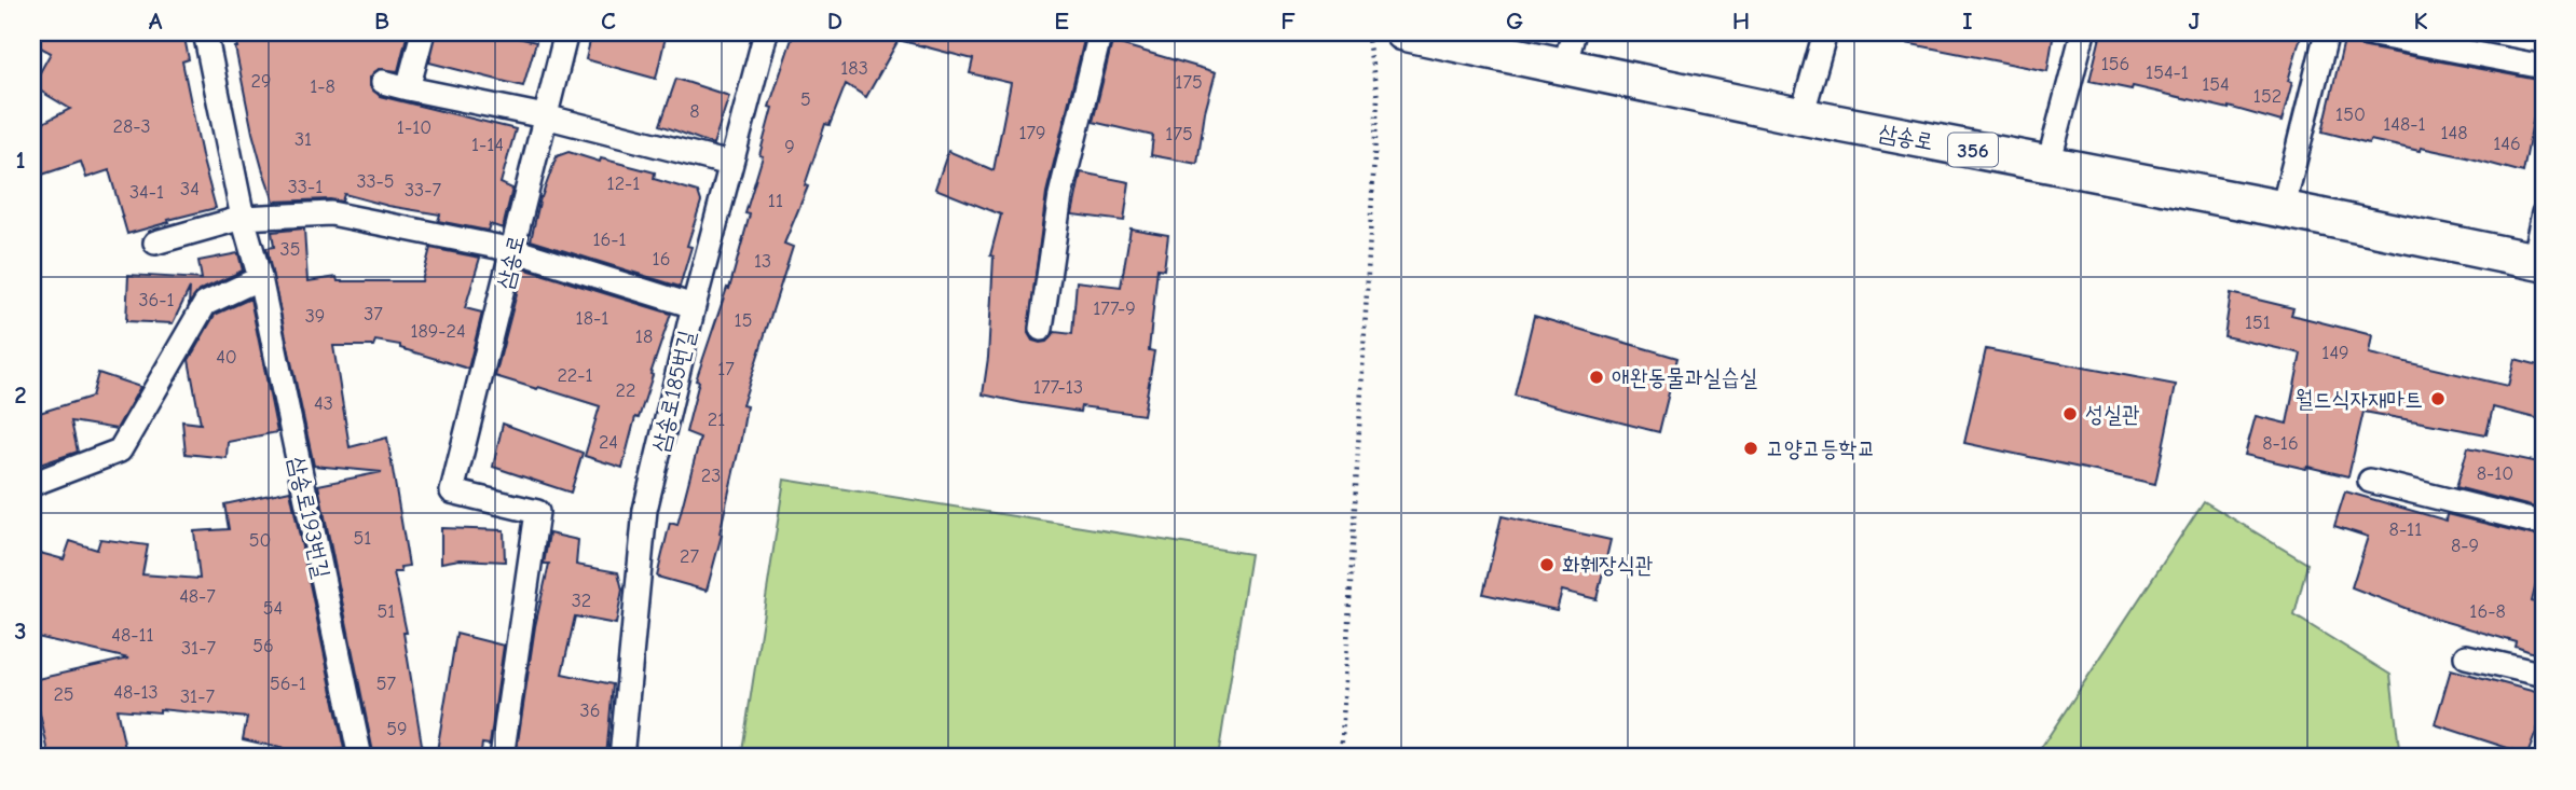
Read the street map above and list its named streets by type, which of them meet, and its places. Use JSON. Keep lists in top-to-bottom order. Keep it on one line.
{"streets":{"main road":["삼송로","356"],"street":["삼송로185번길","삼송로193번길"]},"places":["애완동물과실습실","월드식자재마트","성실관","고양고등학교","화훼장식관"],"house_numbers":["156","183","154-1","29","175","154","1-8","152","5","8","150","148-1","28-3","1-10","179","148","175","31","146","1-14","9","33-5","12-1","33-1","34","33-7","34-1","11","16-1","35","16","13","36-1","177-9","37","39","18-1","15","151","189-24","18","149","40","17","22-1","177-13","22","43","21","24","8-16","8-10","23","8-11","51","50","8-9","27","48-7","32","54","51","16-8","48-11","56","31-7","56-1","57","48-13","25","31-7","36","59"],"grid":{"columns":["A","B","C","D","E","F","G","H","I","J","K"],"rows":["1","2","3"]}}
